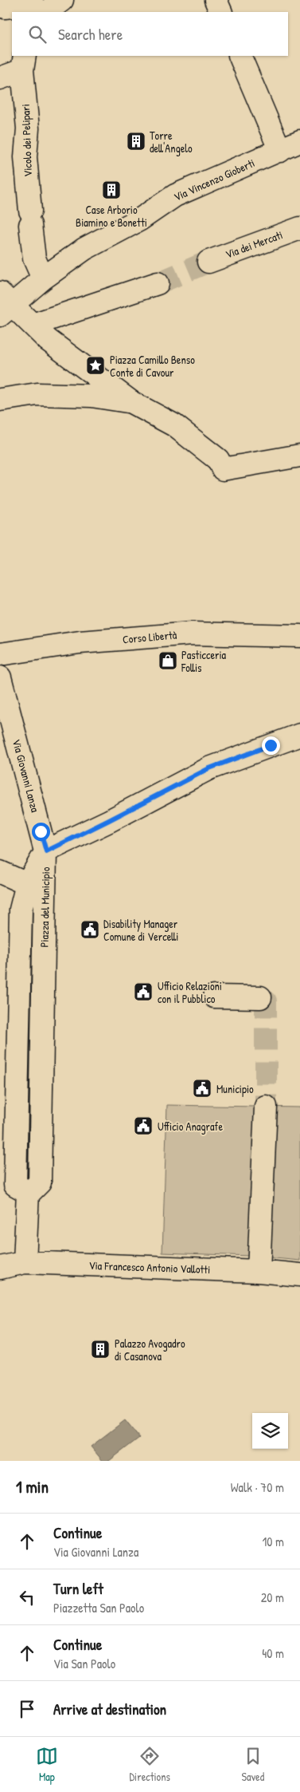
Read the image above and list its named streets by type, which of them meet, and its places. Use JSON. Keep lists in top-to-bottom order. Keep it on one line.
{"streets":{"street":["Vicolo dei Pelipari","Via Vincenzo Gioberti","Via dei Mercati","Corso Libertà","Via Giovanni Lanza","Piazza del Municipio","Via Francesco Antonio Vallotti"]},"crossings":[["Vicolo dei Pelipari","Via Vincenzo Gioberti"],["Via Giovanni Lanza","Piazza del Municipio"]],"places":{"building":["Torre dell'Angelo","Case Arborio Biamino e Bonetti","Palazzo Avogadro di Casanova"],"place":["Piazza Camillo Benso Conte di Cavour"],"shop":["Pasticceria Follis"],"public building":["Disability Manager Comune di Vercelli","Ufficio Relazioni con il Pubblico","Municipio","Ufficio Anagrafe"]},"page":{"search":"Search here","heading":["1 min","Walk · 70 m"],"list":[["Continue","Via Giovanni Lanza","10 m"],["Turn left","Piazzetta San Paolo","20 m"],["Continue","Via San Paolo","40 m"],"Arrive at destination"],"nav":["Map","Directions","Saved"]}}
